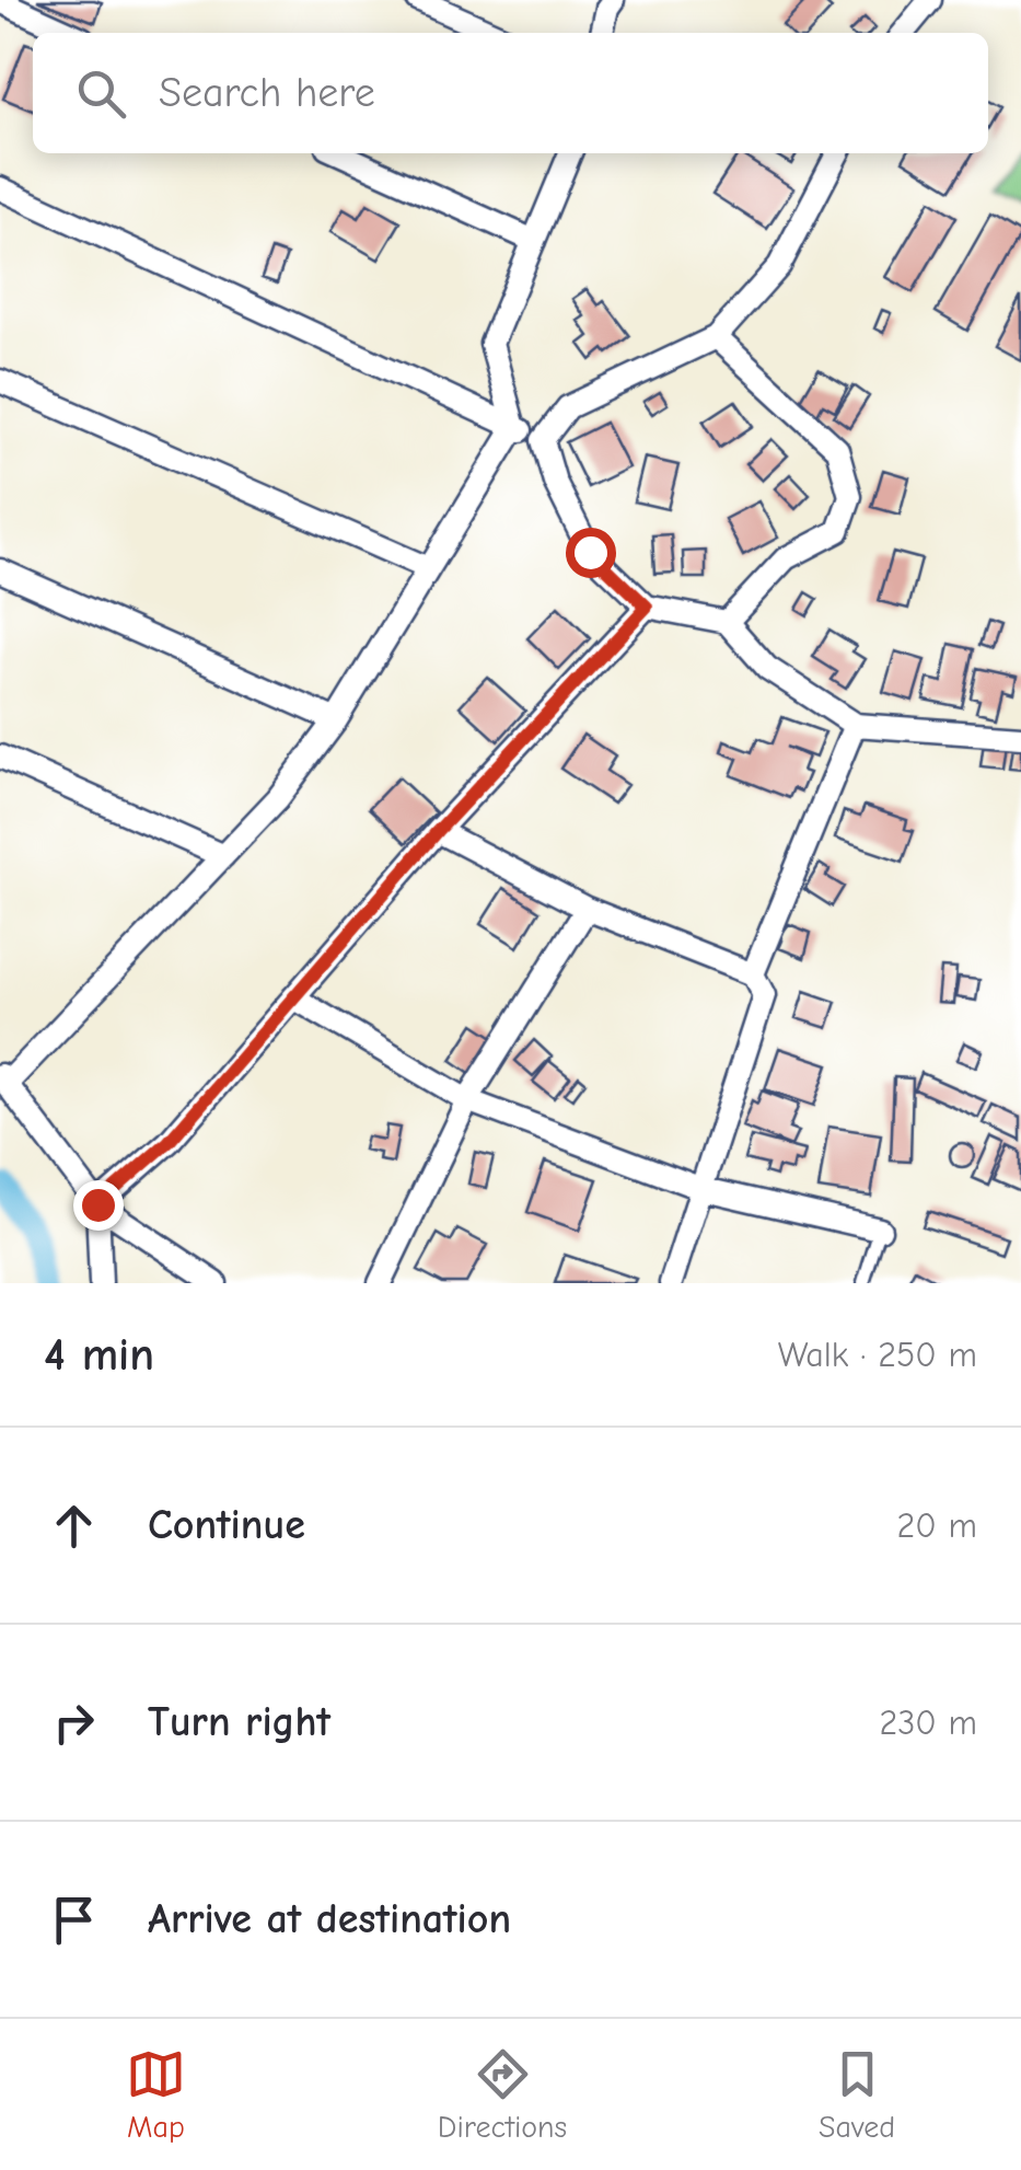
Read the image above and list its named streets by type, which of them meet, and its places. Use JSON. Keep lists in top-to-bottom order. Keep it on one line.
{"page":{"search":"Search here","heading":["4 min","Walk · 250 m"],"list":[["Continue","20 m"],["Turn right","230 m"],"Arrive at destination"],"nav":["Map","Directions","Saved"]}}
